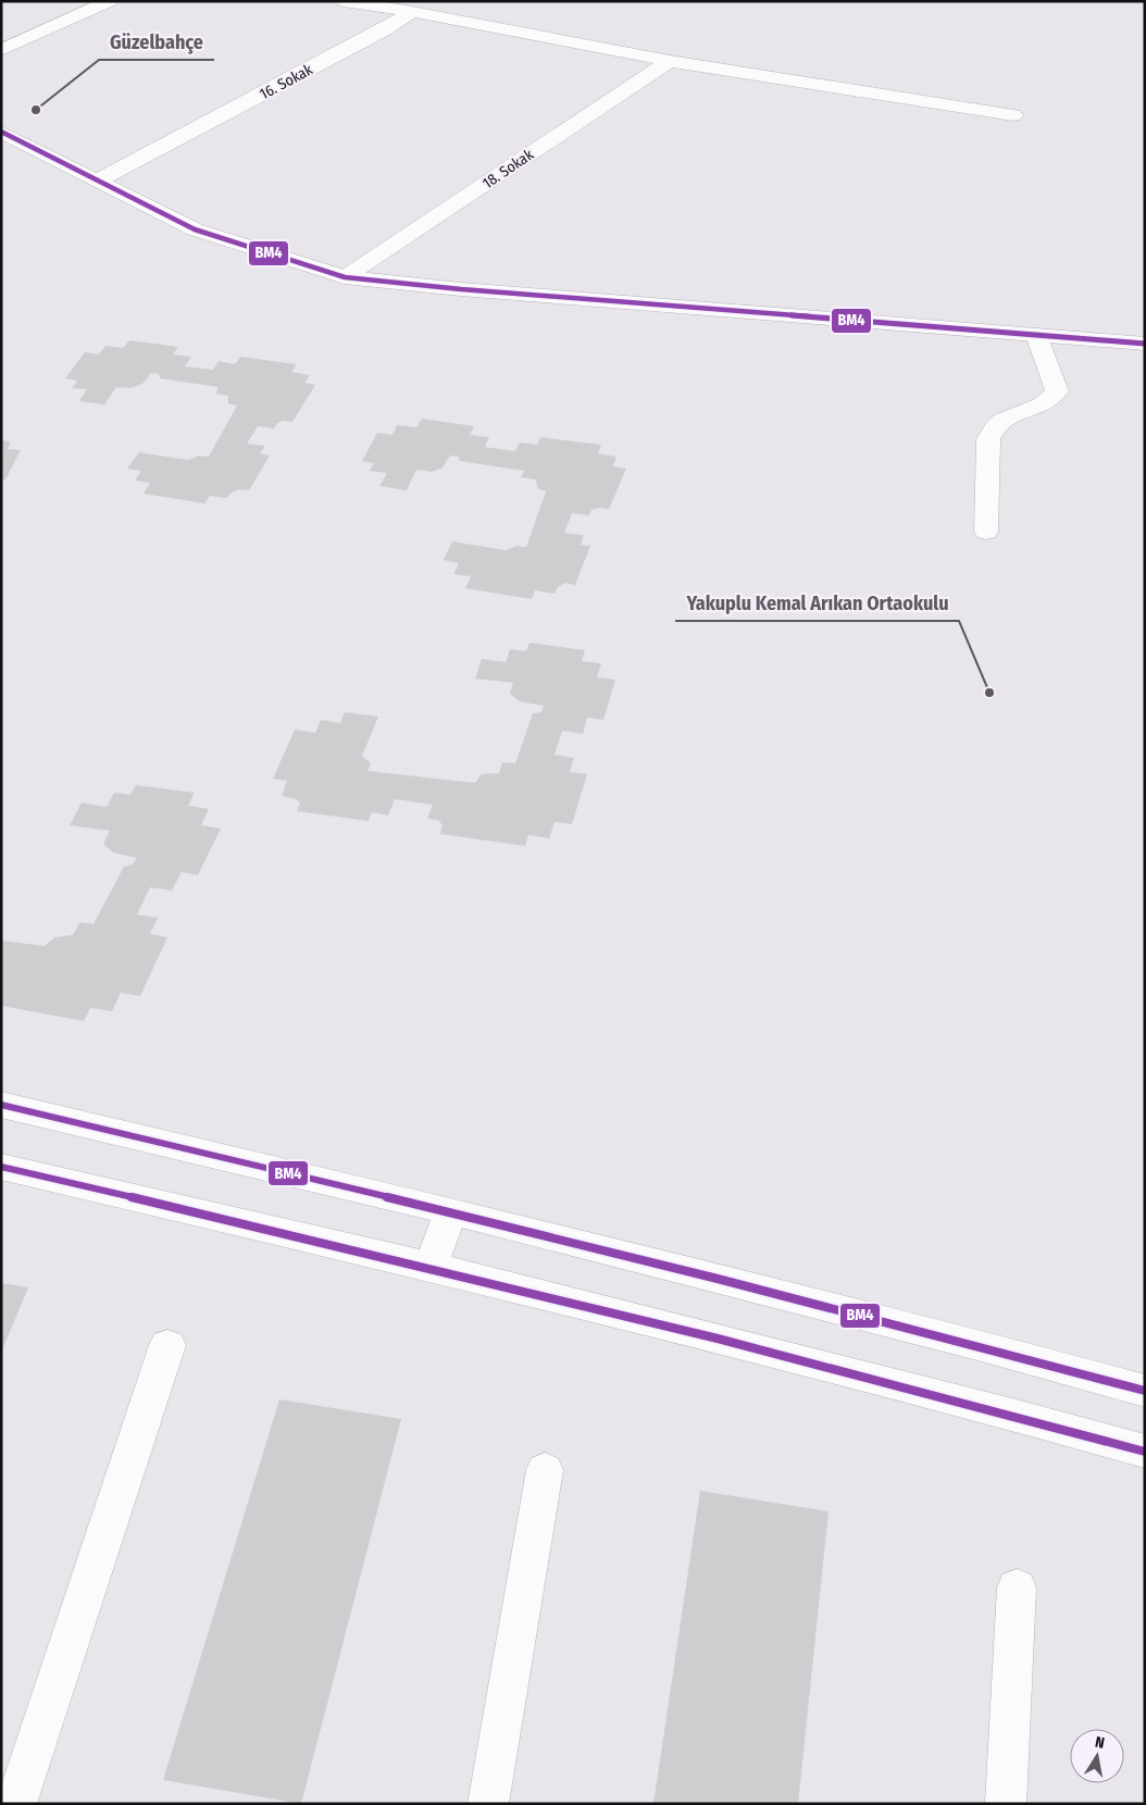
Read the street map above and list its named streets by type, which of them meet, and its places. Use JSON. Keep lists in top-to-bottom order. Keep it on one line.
{"streets":{"main road":["16. Sokak","18. Sokak"]},"places":["Güzelbahçe","Yakuplu Kemal Arıkan Ortaokulu"],"lines":["transit line BM4"],"north":"top"}
